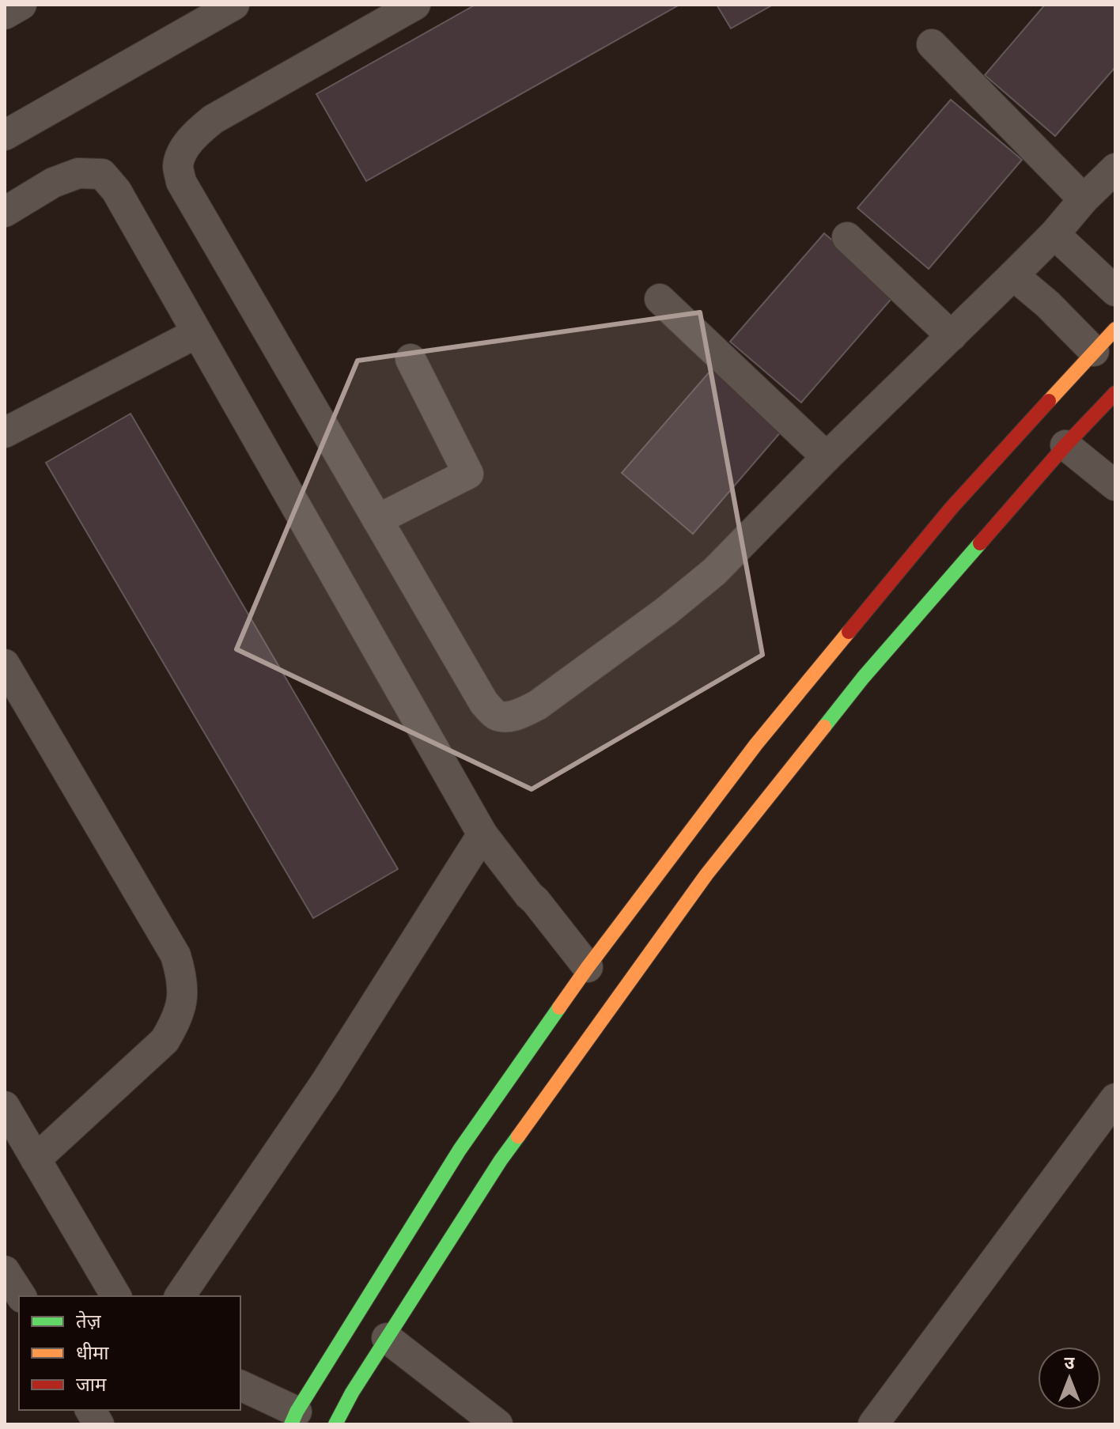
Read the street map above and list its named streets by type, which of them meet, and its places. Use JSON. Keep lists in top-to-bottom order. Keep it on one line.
{"legend":["तेज़","धीमा","जाम"],"north":"top"}
